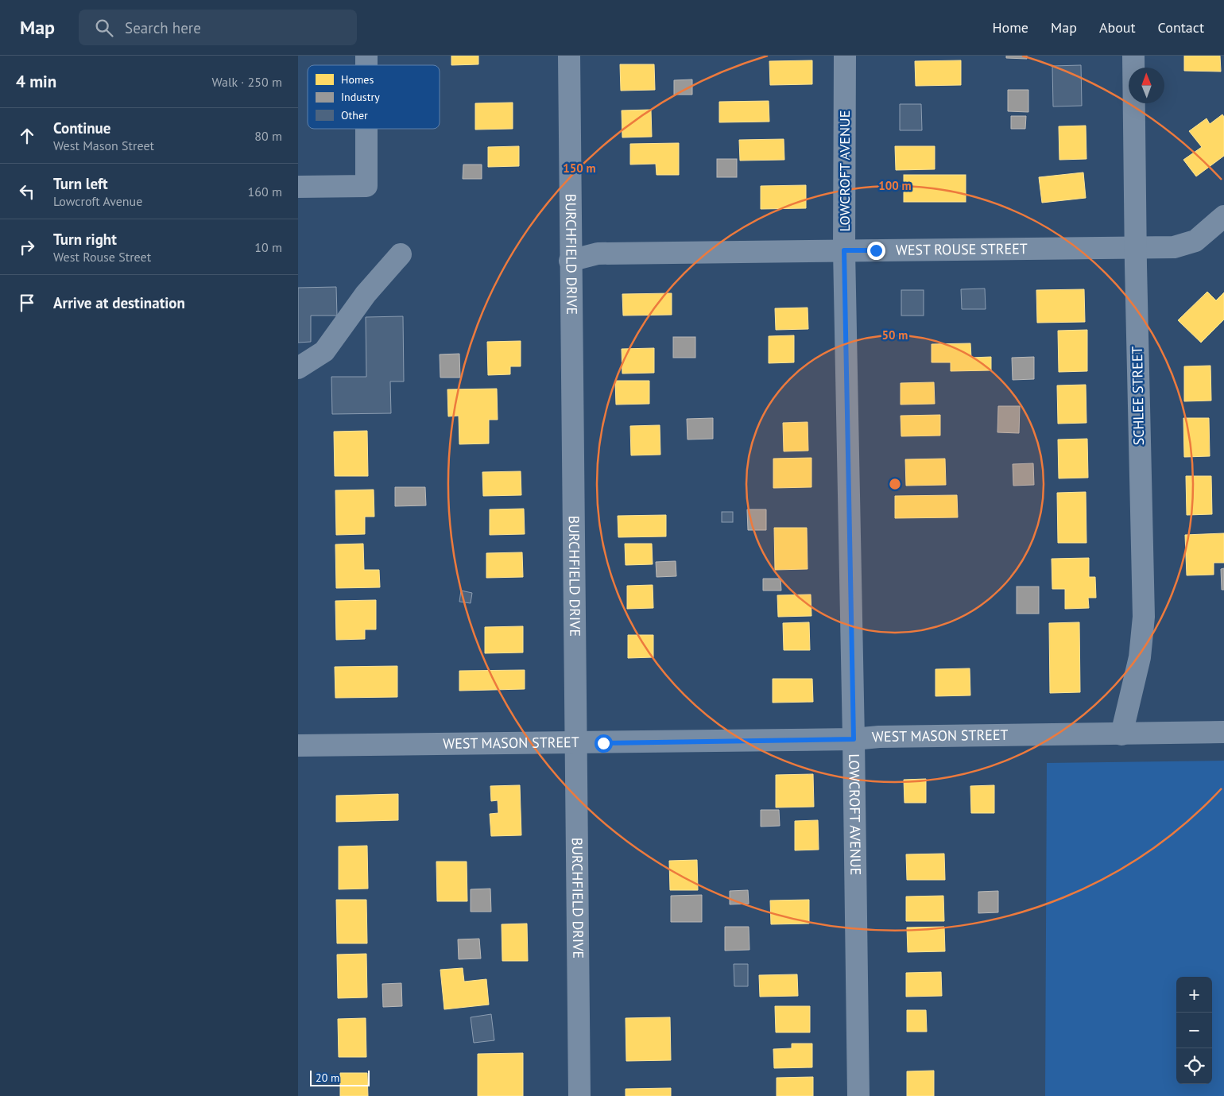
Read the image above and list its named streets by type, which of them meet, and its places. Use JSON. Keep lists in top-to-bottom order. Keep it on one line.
{"streets":{"street":["LOWCROFT AVENUE","WEST ROUSE STREET","BURCHFIELD DRIVE","SCHLEE STREET","WEST MASON STREET"]},"crossings":[["LOWCROFT AVENUE","WEST ROUSE STREET"],["LOWCROFT AVENUE","WEST MASON STREET"],["WEST ROUSE STREET","BURCHFIELD DRIVE"],["WEST ROUSE STREET","SCHLEE STREET"],["BURCHFIELD DRIVE","WEST MASON STREET"],["SCHLEE STREET","WEST MASON STREET"]],"legend":["Homes","Industry","Other"],"scale_bar":"20 m","north":"top","page":{"header":"Map","search":"Search here","nav":["Home","Map","About","Contact"],"heading":["4 min","Walk · 250 m"],"list":[["Continue","West Mason Street","80 m"],["Turn left","Lowcroft Avenue","160 m"],["Turn right","West Rouse Street","10 m"],"Arrive at destination"],"map_buttons":["+","−"],"scale":"20 m"},"rings":["150 m","100 m","50 m"]}
